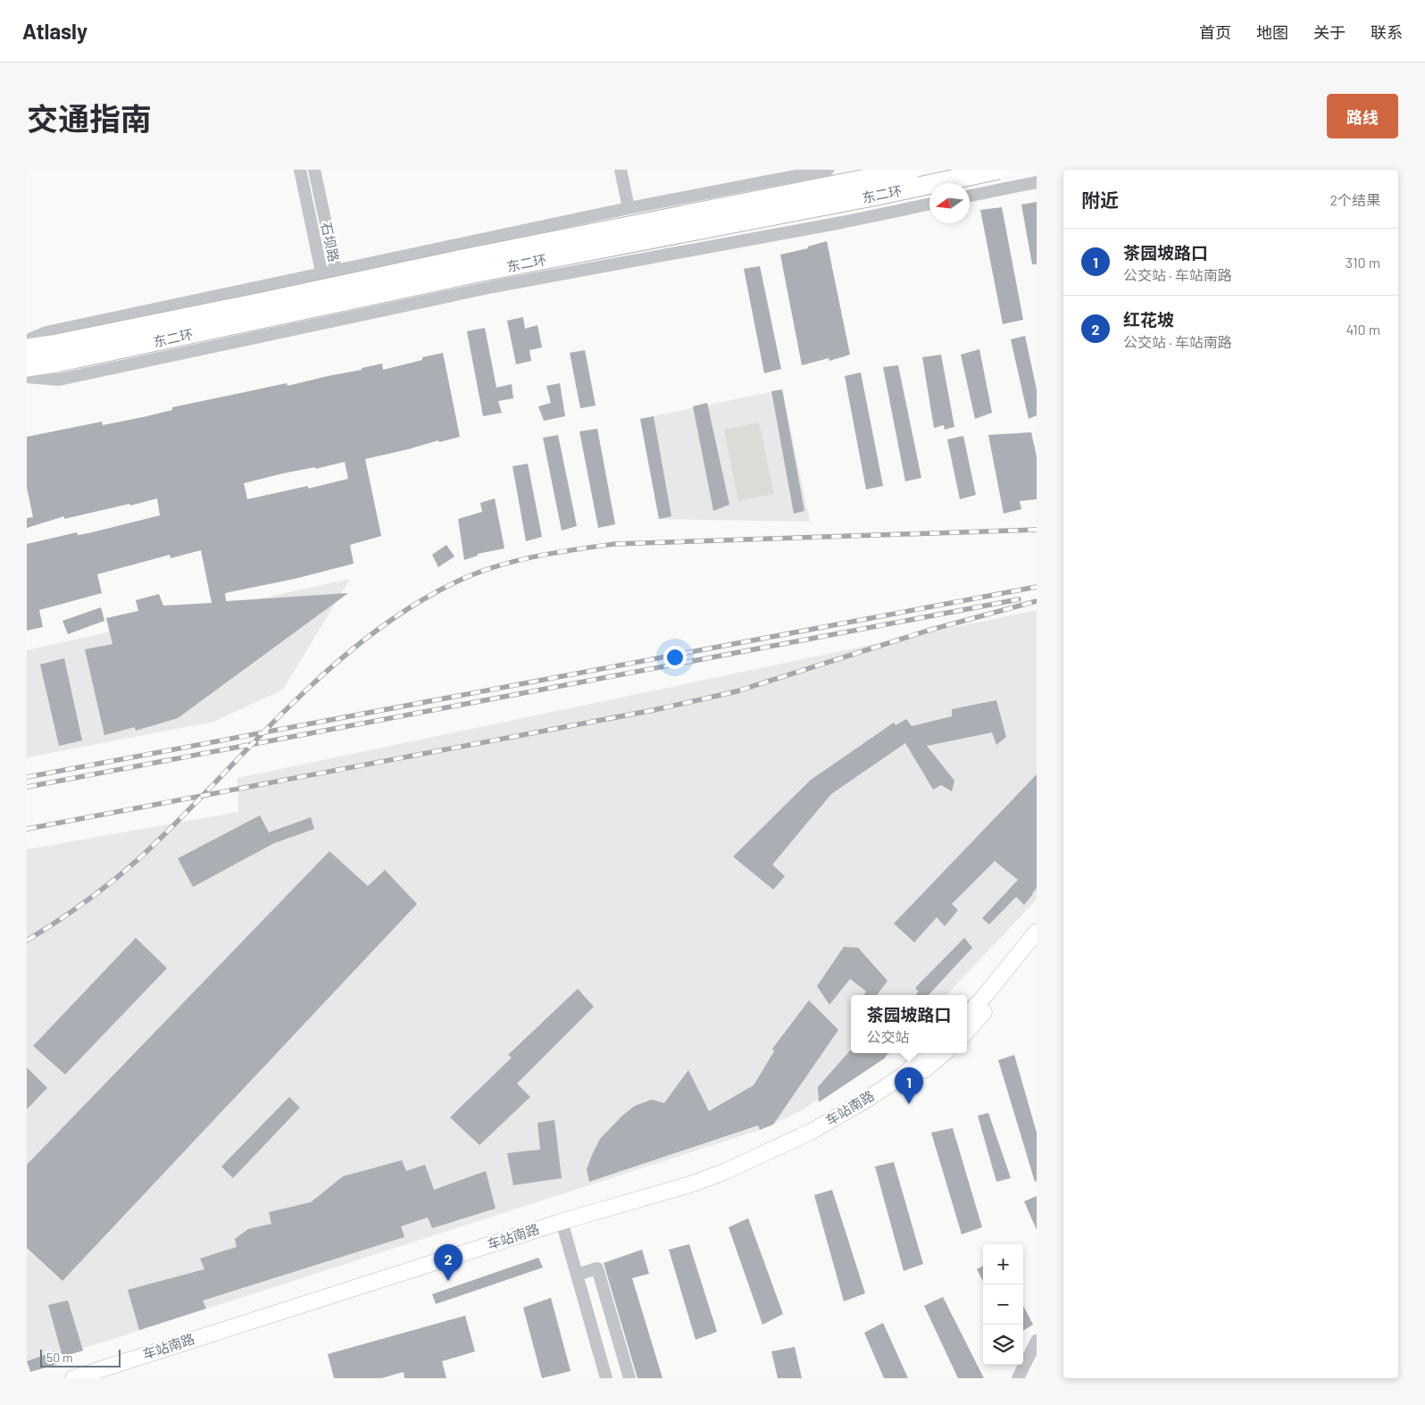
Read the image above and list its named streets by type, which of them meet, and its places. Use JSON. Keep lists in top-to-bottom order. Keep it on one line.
{"streets":{"highway":["东二环"],"main road":["车站南路"],"street":["石坝路"]},"scale_bar":"50 m","north":"left","page":{"header":"Atlasly","nav":["首页","地图","关于","联系"],"title":"交通指南","buttons":"路线","heading":["附近","2个结果"],"list":[{"mark":"1","name":"茶园坡路口","note":"公交站 · 车站南路","value":"310 m"},{"mark":"2","name":"红花坡","note":"公交站 · 车站南路","value":"410 m"}],"popup":["茶园坡路口","公交站"],"pins":["1","2"],"map_buttons":["+","−"],"scale":"50 m"}}
